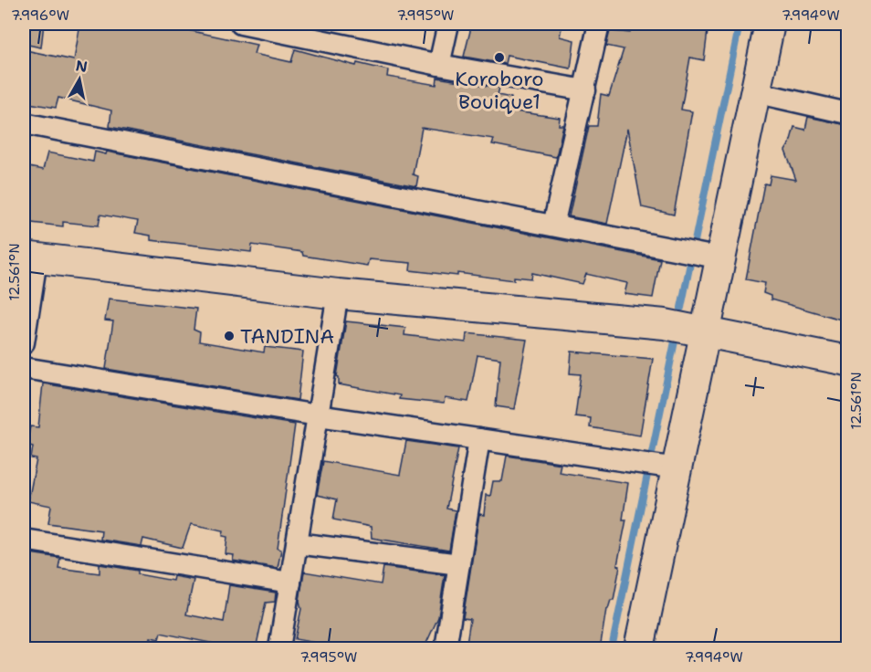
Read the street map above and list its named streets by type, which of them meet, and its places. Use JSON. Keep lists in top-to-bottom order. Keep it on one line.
{"places":["Koroboro Bouique1","TANDINA"],"north":"top","coordinates":["7.996°W","7.995°W","7.994°W","12.561°N"]}
